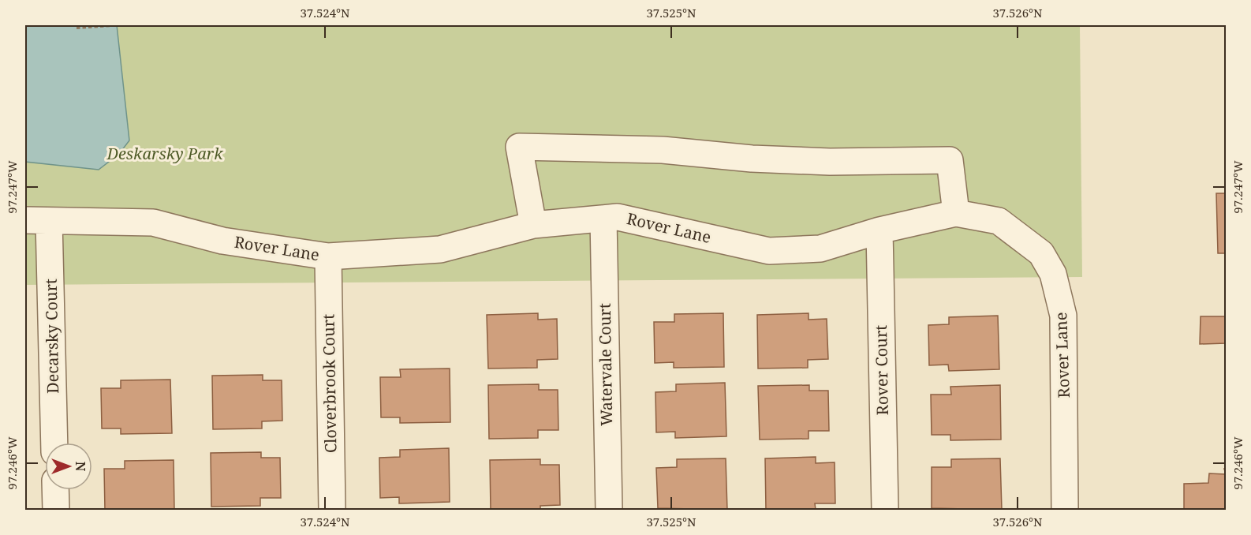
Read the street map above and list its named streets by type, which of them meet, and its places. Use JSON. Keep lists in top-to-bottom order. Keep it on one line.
{"streets":{"street":["Rover Lane","Decarsky Court","Watervale Court","Rover Court","Cloverbrook Court"]},"crossings":[["Rover Lane","Decarsky Court"],["Rover Lane","Watervale Court"],["Rover Lane","Rover Court"],["Rover Lane","Cloverbrook Court"]],"parks":["Deskarsky Park"],"north":"right","coordinates":["37.524°N","37.525°N","37.526°N","97.247°W","97.246°W"]}
